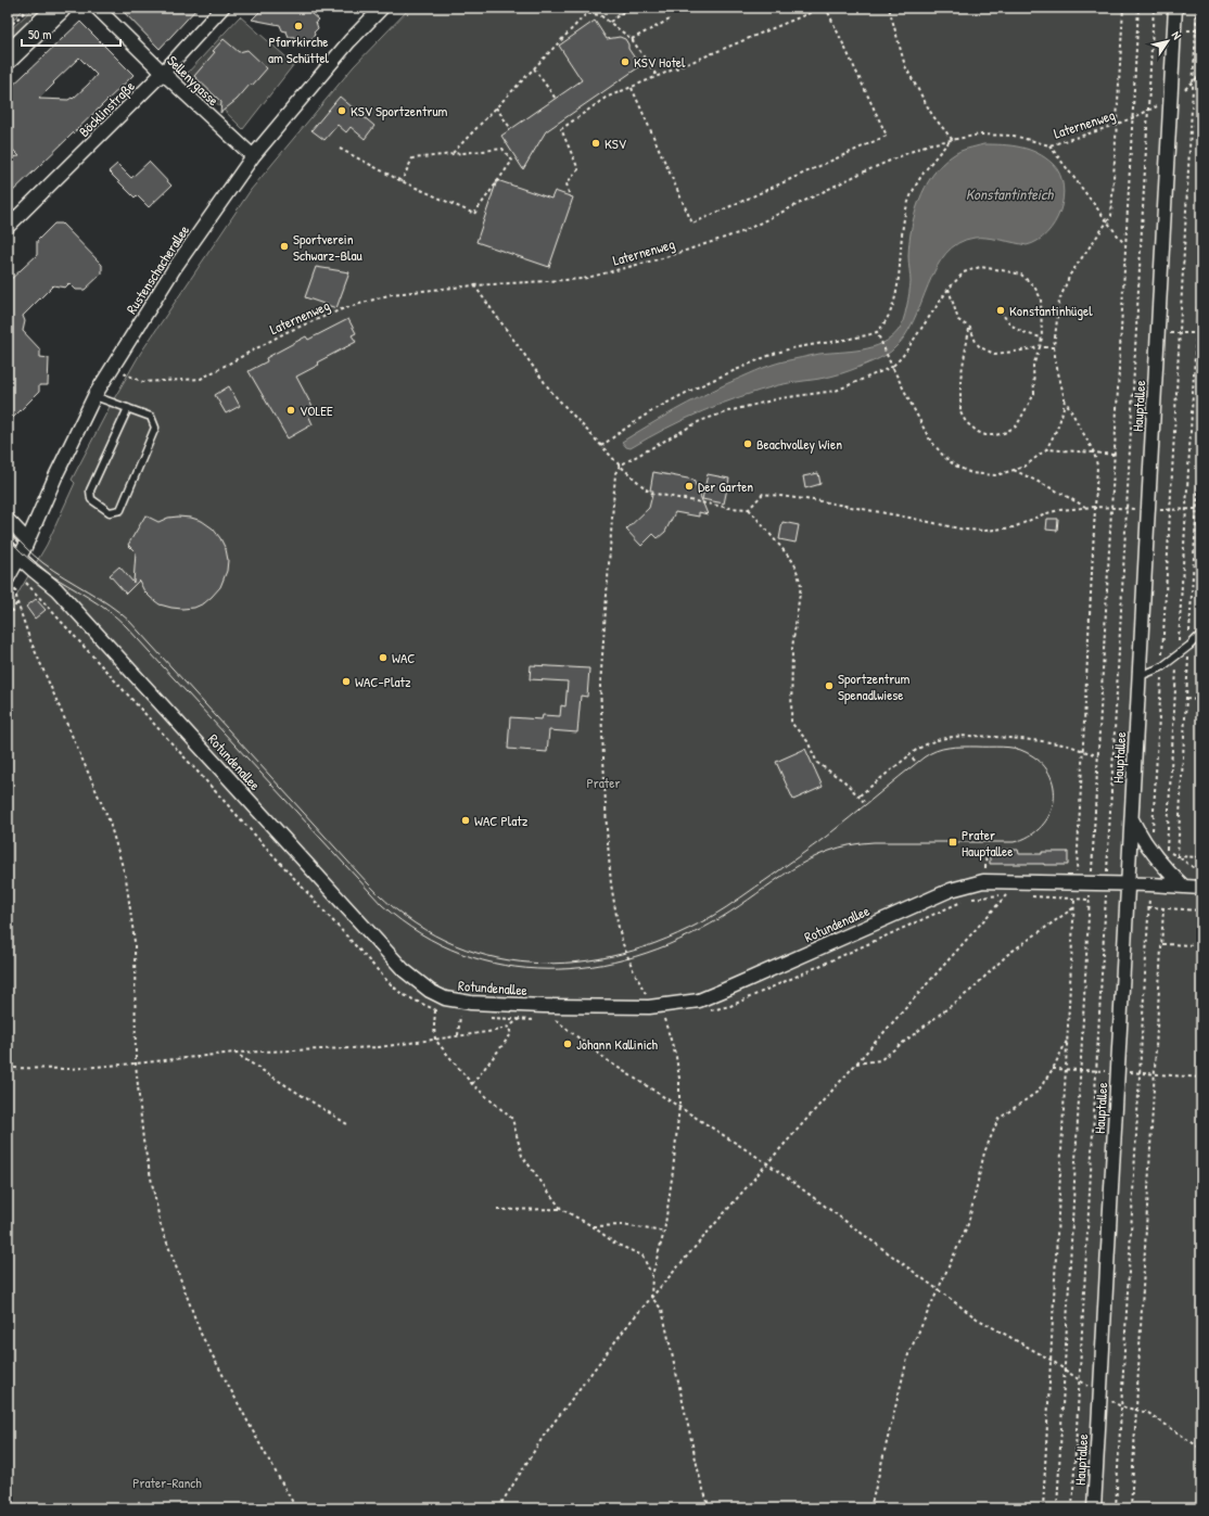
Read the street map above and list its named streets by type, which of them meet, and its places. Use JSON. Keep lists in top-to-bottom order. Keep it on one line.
{"streets":{"street":["Sellenygasse","Böcklinstraße","Rustenschacherallee","Hauptallee","Rotundenallee"],"path":["Laternenweg"]},"crossings":[["Sellenygasse","Böcklinstraße"],["Sellenygasse","Rustenschacherallee"],["Laternenweg","Rustenschacherallee"],["Laternenweg","Hauptallee"],["Rustenschacherallee","Rotundenallee"],["Hauptallee","Rotundenallee"]],"water":["Konstantinteich"],"parks":["Prater","Prater-Ranch"],"places":{"other":["Pfarrkirche am Schüttel","KSV Hotel","KSV Sportzentrum","KSV","Sportverein Schwarz-Blau","Konstantinhügel","VOLEE","Beachvolley Wien","Der Garten","WAC","WAC-Platz","Sportzentrum Spenadlwiese","WAC Platz","Johann Kallinich"],"transit":["Prater Hauptallee"]},"scale_bar":"50 m","north":"top right"}
